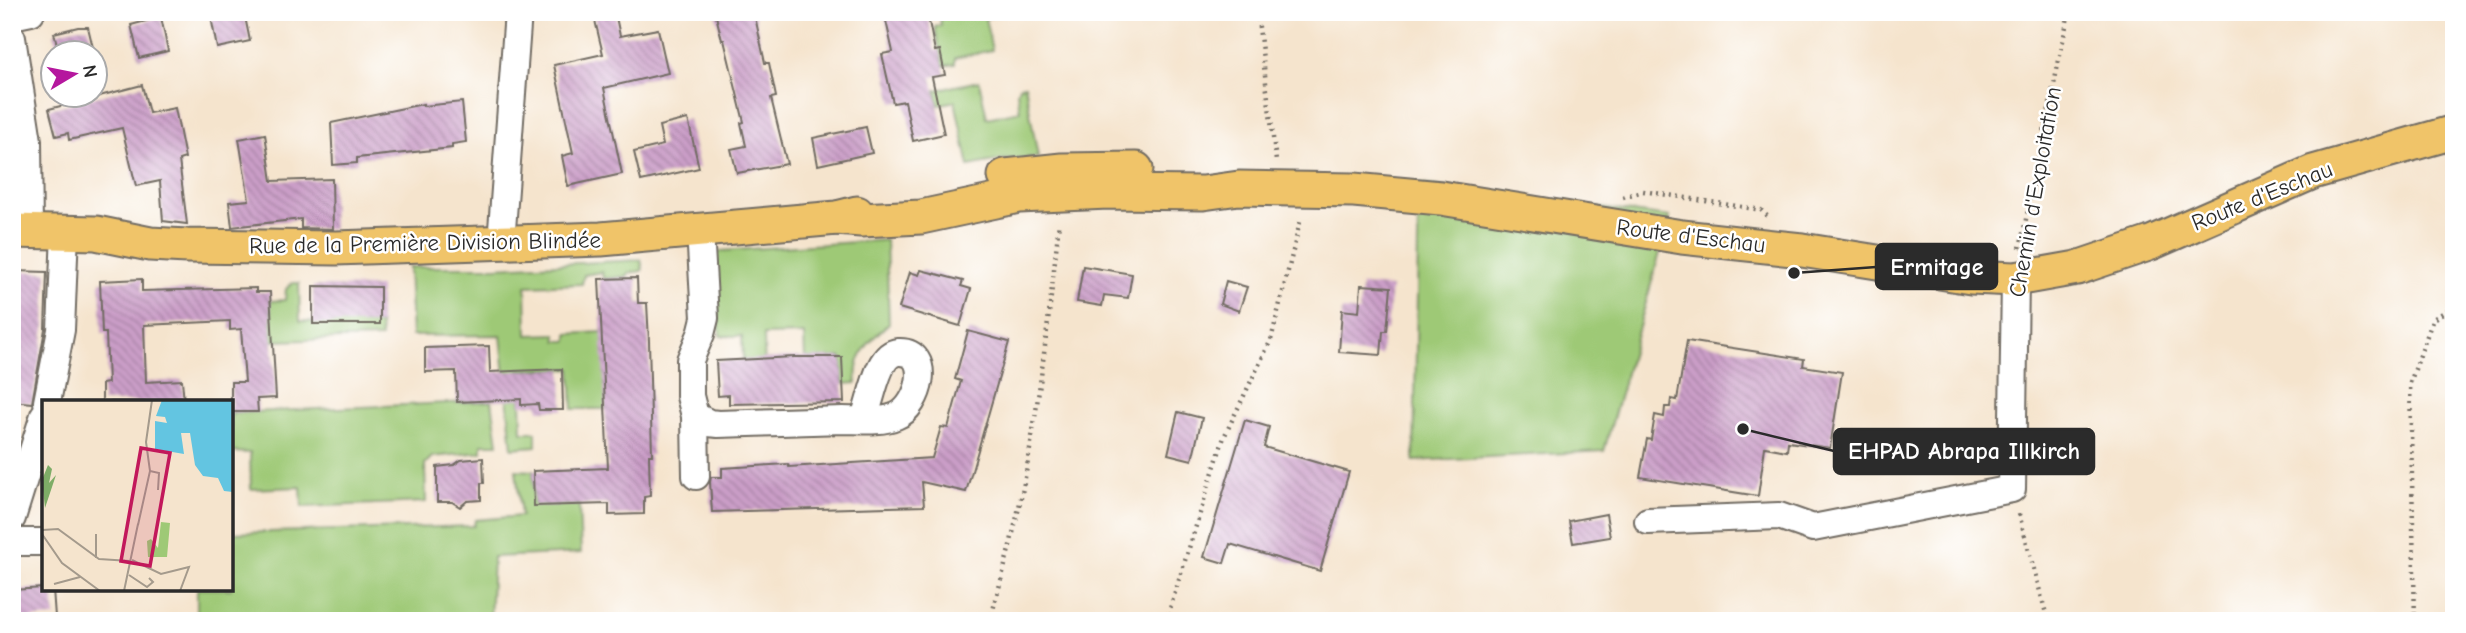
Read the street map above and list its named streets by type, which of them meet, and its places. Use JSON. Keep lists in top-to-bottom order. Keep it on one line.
{"streets":{"main road":["Route d'Eschau","Rue de la Première Division Blindée"],"street":["Chemin d'Exploitation"]},"crossings":[["Chemin d'Exploitation","Route d'Eschau"],["Route d'Eschau","Rue de la Première Division Blindée"]],"places":["Ermitage","EHPAD Abrapa Illkirch"],"north":"right"}
